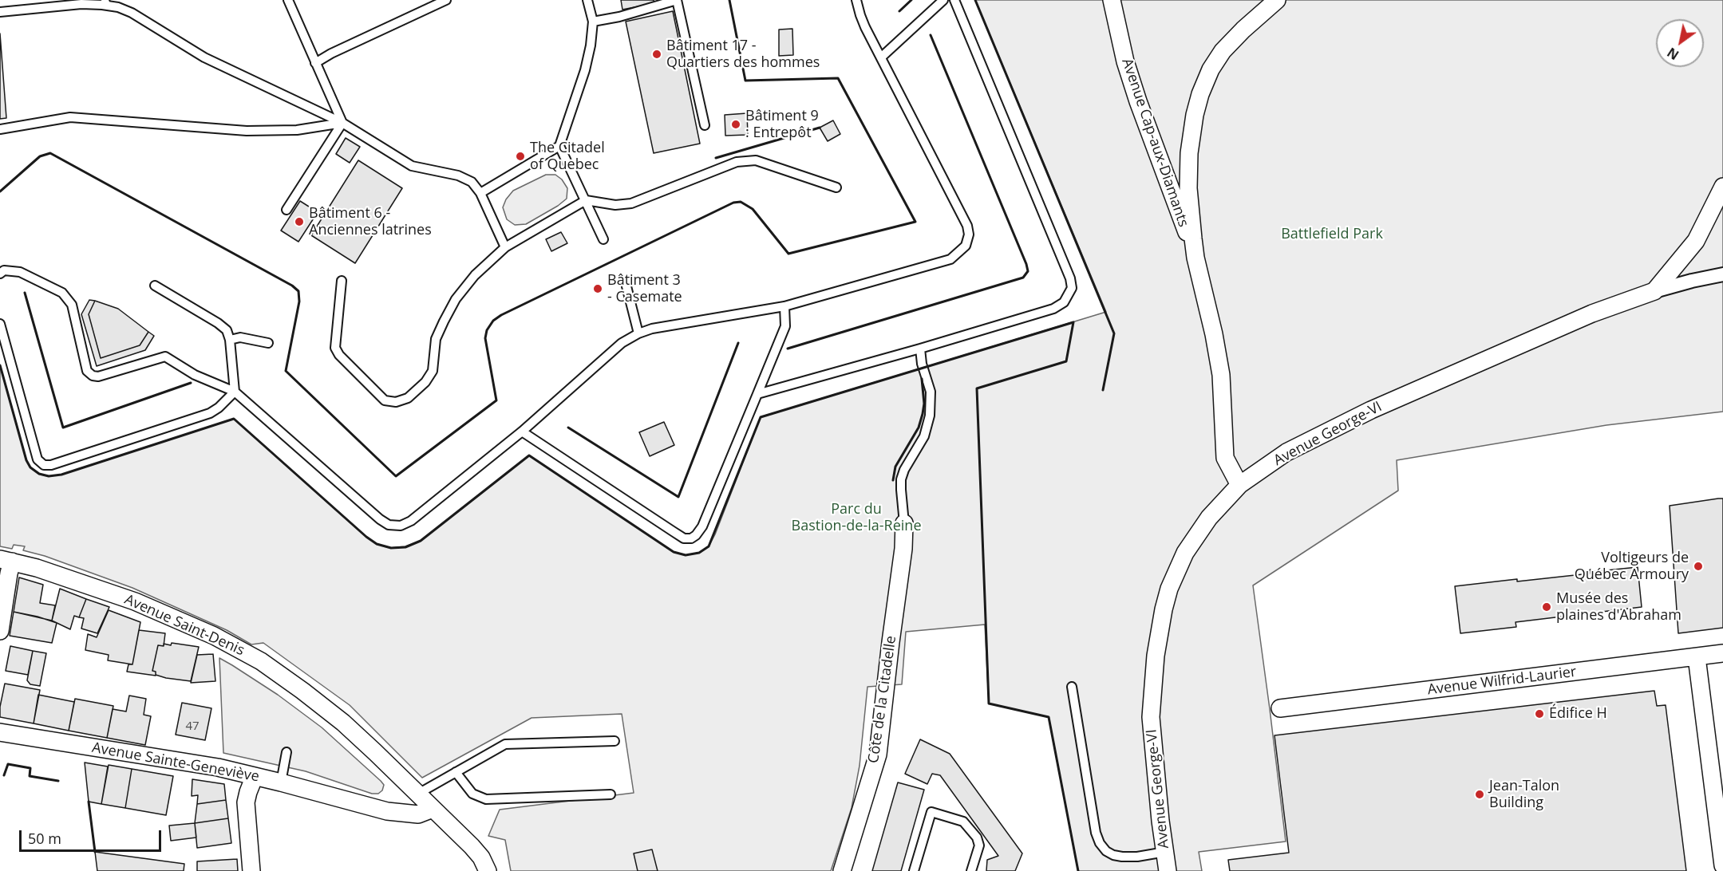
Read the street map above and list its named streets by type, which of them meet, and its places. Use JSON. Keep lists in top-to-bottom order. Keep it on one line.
{"streets":{"street":["Avenue Cap-aux-Diamants","Avenue George-VI","Avenue Saint-Denis","Avenue Wilfrid-Laurier","Côte de la Citadelle","Avenue Sainte-Geneviève"]},"crossings":[["Avenue Cap-aux-Diamants","Avenue George-VI"],["Avenue Saint-Denis","Avenue Sainte-Geneviève"]],"parks":["Battlefield Park","Parc du Bastion-de-la-Reine"],"places":["Bâtiment 17 - Quartiers des hommes","Bâtiment 9 : Entrepôt","The Citadel of Quebec","Bâtiment 6 - Anciennes latrines","Bâtiment 3 - Casemate","Voltigeurs de Québec Armoury","Musée des plaines d'Abraham","Édifice H","Jean-Talon Building"],"house_numbers":["47"],"scale_bar":"50 m","north":"bottom left"}
